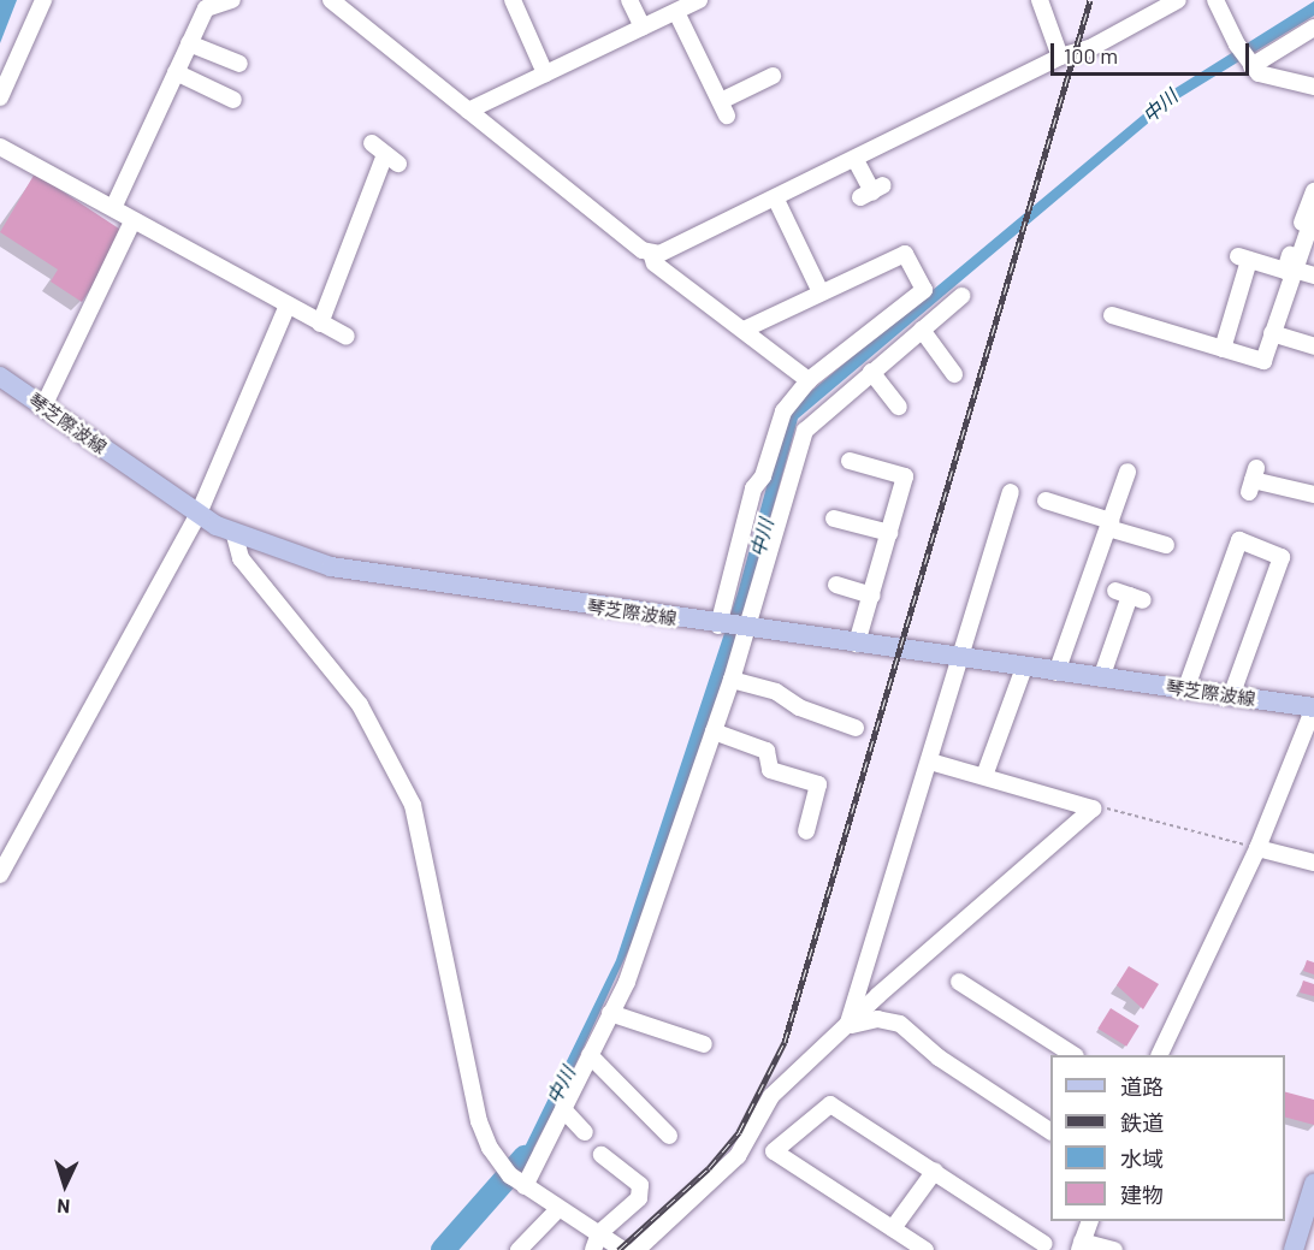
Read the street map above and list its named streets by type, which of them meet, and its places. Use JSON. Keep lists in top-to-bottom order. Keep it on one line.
{"streets":{"main road":["琴芝際波線"]},"water":["中川"],"legend":["道路","鉄道","水域","建物"],"scale_bar":"100 m","north":"bottom"}
